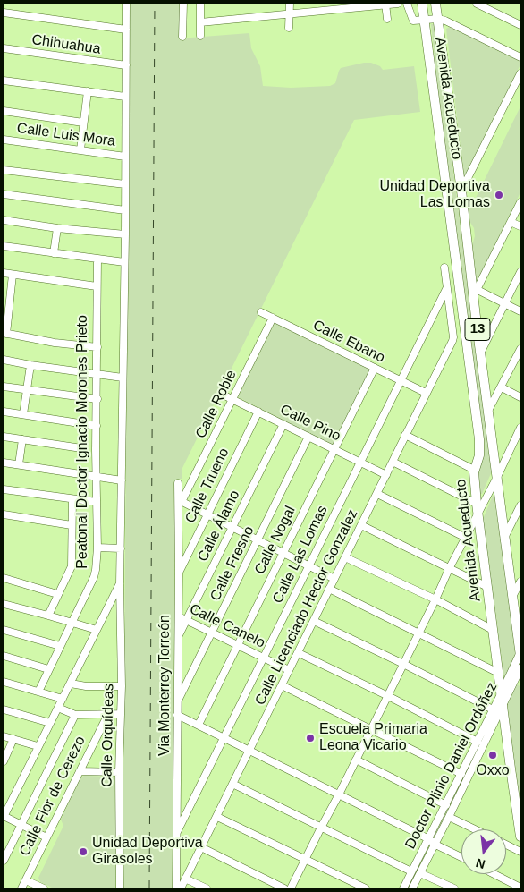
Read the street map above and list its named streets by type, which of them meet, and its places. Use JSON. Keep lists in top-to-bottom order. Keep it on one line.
{"streets":{"main road":["Avenida Acueducto","13"],"street":["Chihuahua","Calle Luis Mora","Calle Ebano","Calle Roble","Calle Pino","Peatonal Doctor Ignacio Morones Prieto","Calle Trueno","Calle Álamo","Calle Nogal","Calle Las Lomas","Calle Fresno","Calle Licenciado Hector Gonzalez","Calle Canelo","Via Monterrey Torreón","Calle Orquídeas","Doctor Plinio Daniel Ordóñez","Calle Flor de Cerezo"]},"crossings":[["Chihuahua","Calle Orquídeas"],["Avenida Acueducto","Doctor Plinio Daniel Ordóñez"],["Calle Luis Mora","Calle Orquídeas"],["Calle Ebano","Calle Roble"],["Calle Ebano","Calle Nogal"],["Calle Ebano","Calle Las Lomas"],["Calle Ebano","Calle Licenciado Hector Gonzalez"],["Calle Roble","Calle Pino"],["Calle Roble","Via Monterrey Torreón"],["Calle Pino","Calle Trueno"],["Calle Pino","Calle Álamo"],["Calle Pino","Calle Nogal"],["Calle Pino","Calle Las Lomas"],["Calle Pino","Calle Fresno"],["Calle Pino","Calle Licenciado Hector Gonzalez"],["Calle Trueno","Via Monterrey Torreón"],["Calle Álamo","Calle Canelo"],["Calle Álamo","Via Monterrey Torreón"],["Calle Nogal","Calle Canelo"],["Calle Las Lomas","Calle Licenciado Hector Gonzalez"],["Calle Las Lomas","Calle Canelo"],["Calle Las Lomas","Via Monterrey Torreón"],["Calle Fresno","Calle Canelo"],["Calle Fresno","Via Monterrey Torreón"],["Calle Licenciado Hector Gonzalez","Calle Canelo"],["Calle Canelo","Via Monterrey Torreón"]],"places":["Unidad Deportiva Las Lomas","Escuela Primaria Leona Vicario","Oxxo","Unidad Deportiva Girasoles"],"north":"bottom"}
